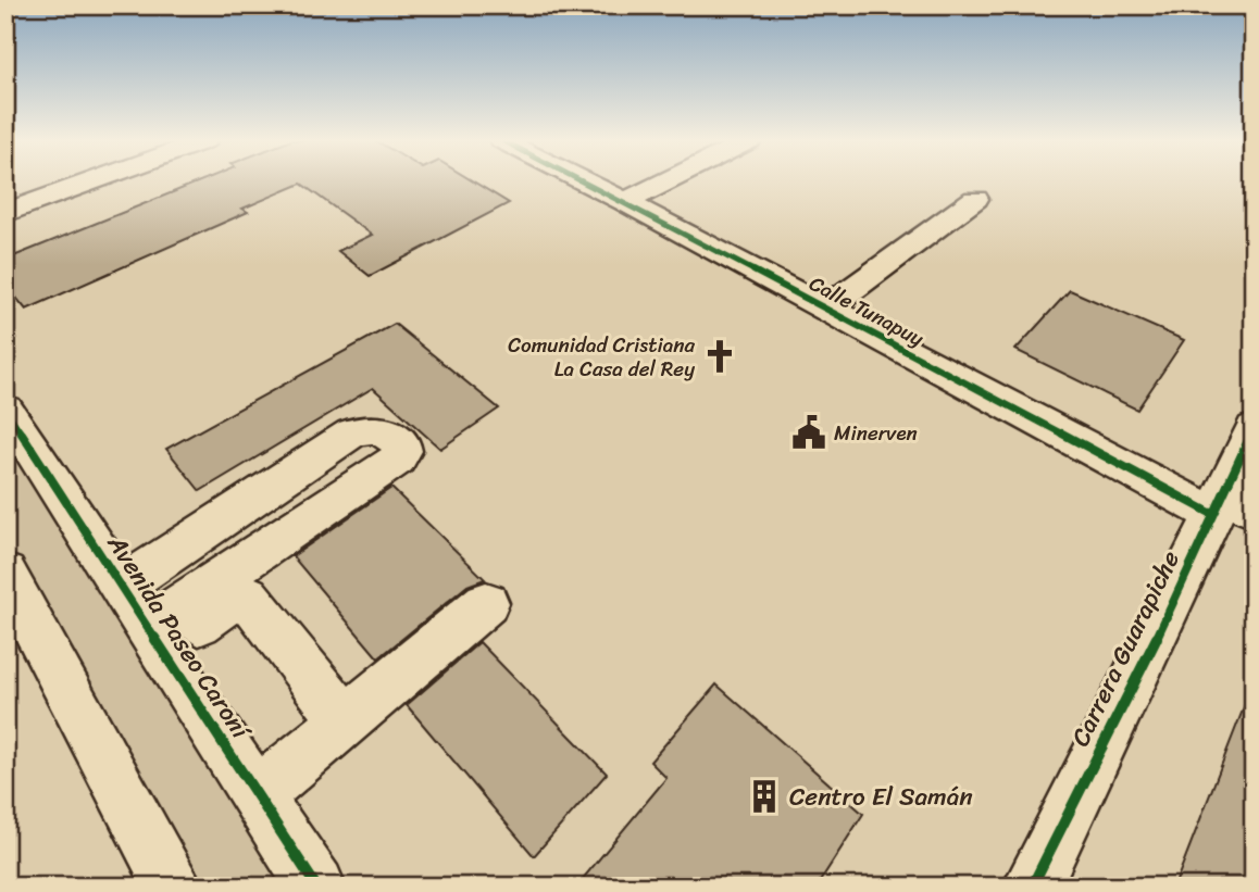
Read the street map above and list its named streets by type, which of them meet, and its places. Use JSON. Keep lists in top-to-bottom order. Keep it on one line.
{"streets":{"street":["Calle Tunapuy","Avenida Paseo Caroní","Carrera Guarapiche"]},"crossings":[["Calle Tunapuy","Carrera Guarapiche"]],"places":{"church":["Comunidad Cristiana La Casa del Rey"],"public building":["Minerven"],"building":["Centro El Samán"]}}
